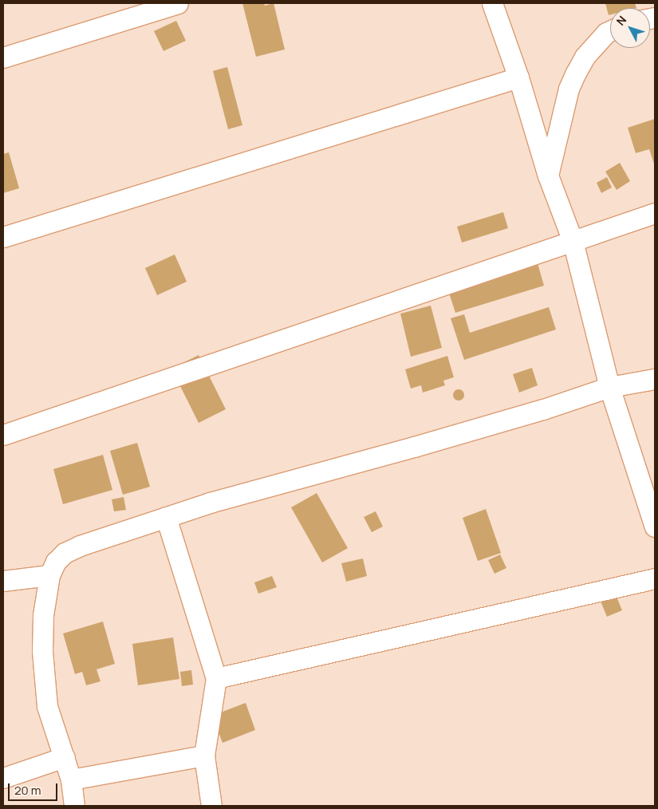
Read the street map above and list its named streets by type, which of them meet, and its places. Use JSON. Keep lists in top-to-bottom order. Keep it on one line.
{"scale_bar":"20 m","north":"top left"}
